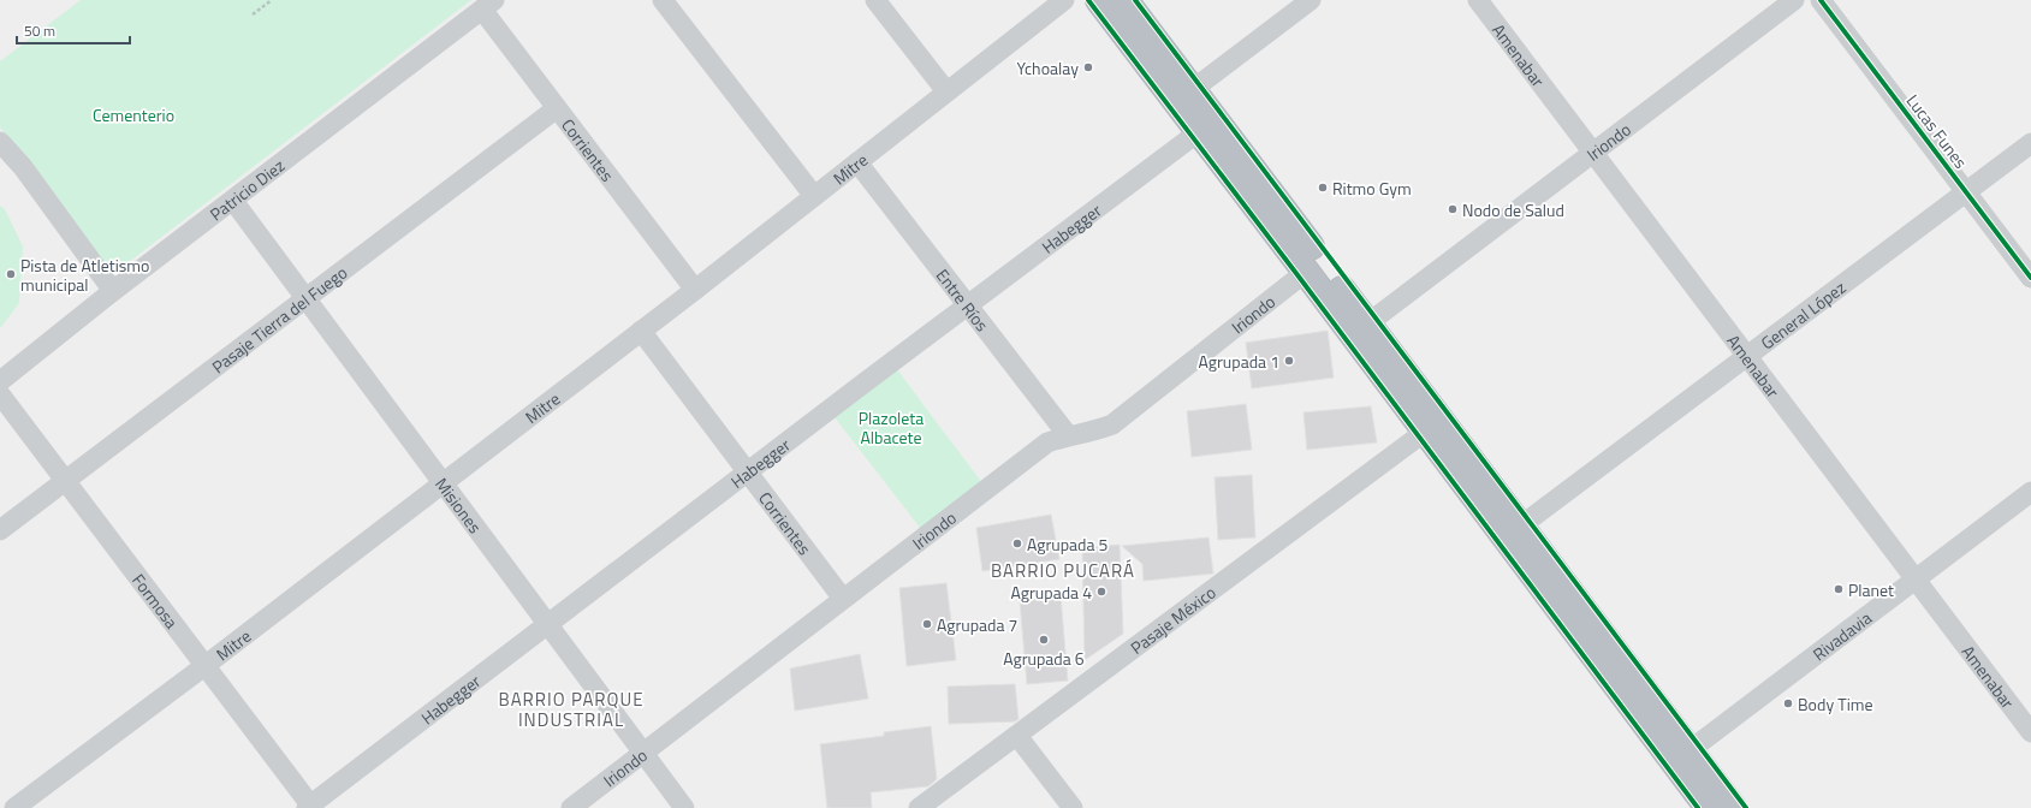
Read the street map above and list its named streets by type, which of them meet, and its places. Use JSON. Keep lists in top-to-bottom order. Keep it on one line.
{"streets":{"street":["Amenabar","Lucas Funes","Iriondo","Corrientes","Mitre","Patricio Diez","Habegger","Entre Ríos","General López","Pasaje Tierra del Fuego","Misiones","Formosa","Pasaje México","Rivadavia"]},"crossings":[["Amenabar","Iriondo"],["Amenabar","General López"],["Amenabar","Rivadavia"],["Lucas Funes","General López"],["Iriondo","Corrientes"],["Iriondo","Entre Ríos"],["Iriondo","Misiones"],["Corrientes","Mitre"],["Corrientes","Patricio Diez"],["Corrientes","Habegger"],["Corrientes","Pasaje Tierra del Fuego"],["Mitre","Entre Ríos"],["Mitre","Misiones"],["Mitre","Formosa"],["Patricio Diez","Misiones"],["Habegger","Entre Ríos"],["Habegger","Misiones"],["Habegger","Formosa"],["Pasaje Tierra del Fuego","Misiones"],["Pasaje Tierra del Fuego","Formosa"]],"districts":["BARRIO PUCARÁ","BARRIO PARQUE INDUSTRIAL"],"parks":["Cementerio","Plazoleta Albacete"],"places":["Ychoalay","Ritmo Gym","Nodo de Salud","Pista de Atletismo municipal","Agrupada 1","Agrupada 5","Planet","Agrupada 4","Agrupada 7","Agrupada 6","Body Time"],"scale_bar":"50 m"}
